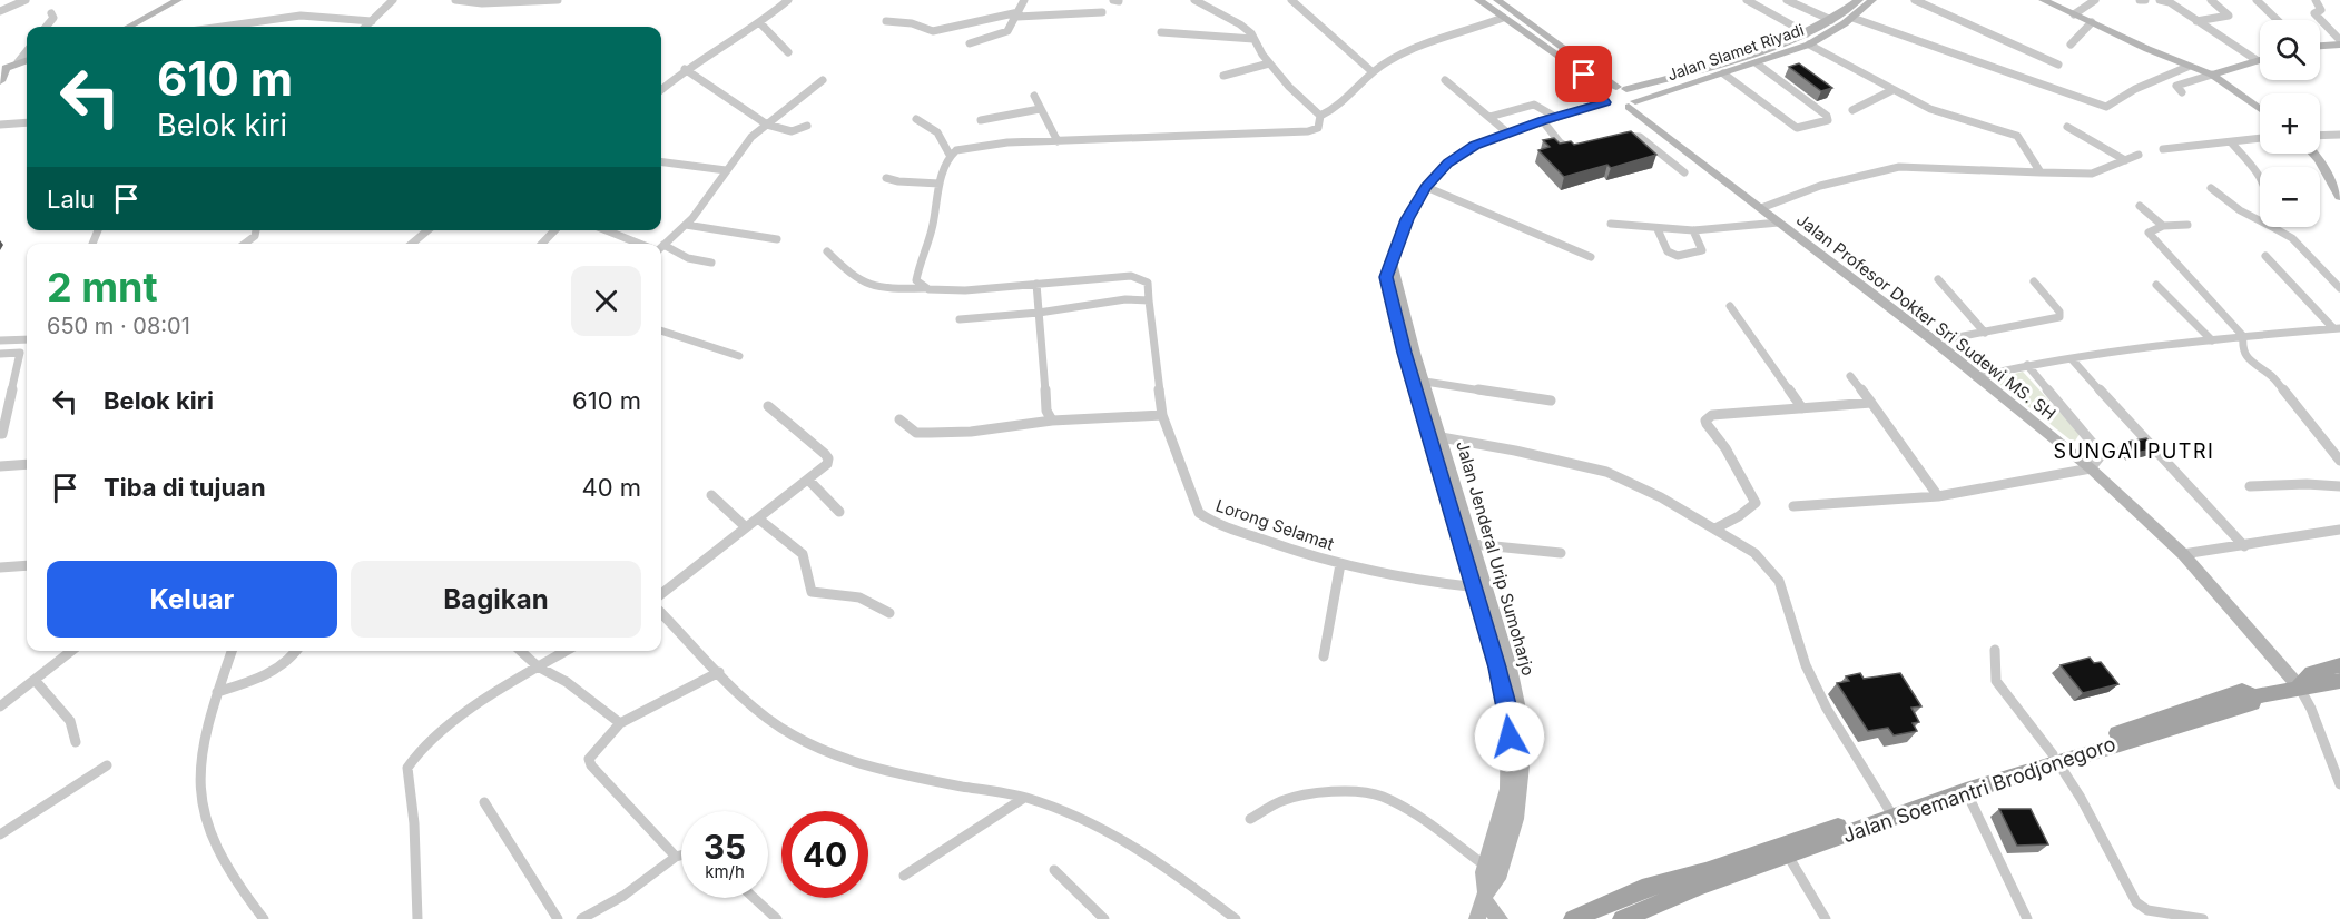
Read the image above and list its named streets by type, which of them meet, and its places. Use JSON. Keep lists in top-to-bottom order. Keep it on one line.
{"streets":{"main road":["Jalan Soemantri Brodjonegoro"],"street":["Jalan Slamet Riyadi","Jalan Profesor Dokter Sri Sudewi MS. SH","Lorong Selamat","Jalan Jenderal Urip Sumoharjo"]},"crossings":[["Jalan Slamet Riyadi","Jalan Profesor Dokter Sri Sudewi MS. SH"],["Jalan Slamet Riyadi","Jalan Jenderal Urip Sumoharjo"],["Jalan Profesor Dokter Sri Sudewi MS. SH","Jalan Jenderal Urip Sumoharjo"],["Jalan Profesor Dokter Sri Sudewi MS. SH","Jalan Soemantri Brodjonegoro"],["Lorong Selamat","Jalan Jenderal Urip Sumoharjo"]],"districts":["SUNGAI PUTRI"],"page":{"map_buttons":["+","−"],"turn":["610 m","Belok kiri"],"then":"Lalu","heading":["2 mnt","650 m · 08:01"],"list":[{"name":"Belok kiri","value":"610 m"},{"name":"Tiba di tujuan","value":"40 m"}],"buttons":["Keluar","Bagikan"],"speed":"35 km/h","limit":"40"}}
